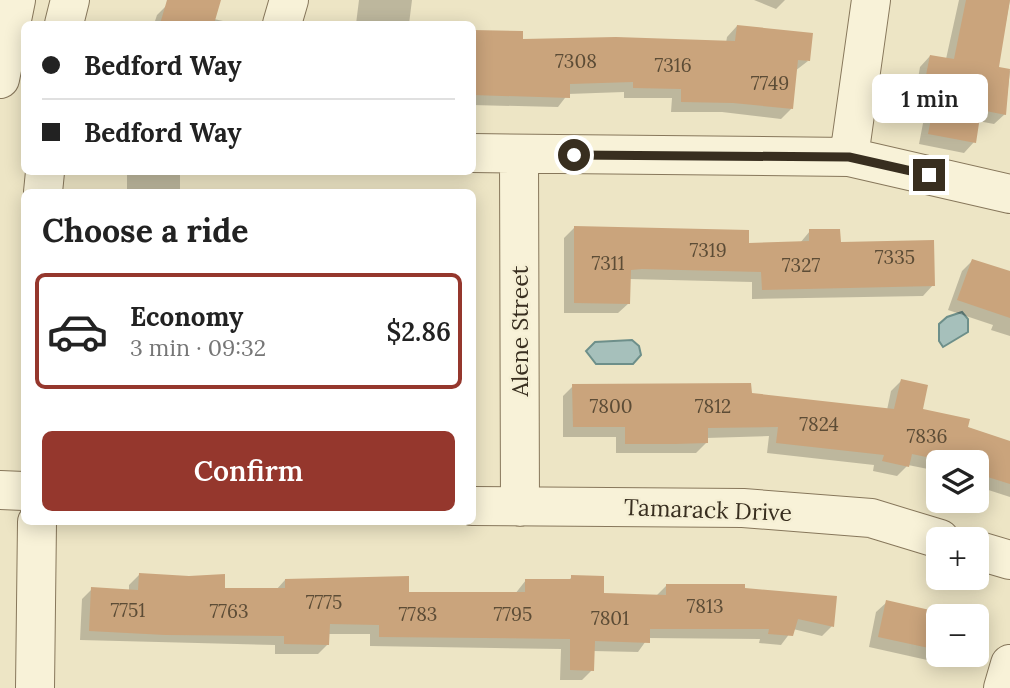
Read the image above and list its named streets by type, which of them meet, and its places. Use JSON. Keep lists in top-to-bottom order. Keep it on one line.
{"streets":{"street":["Alene Street","Tamarack Drive"]},"crossings":[["Alene Street","Tamarack Drive"]],"house_numbers":["7308","7316","7749","7319","7335","7311","7327","7800","7812","7824","7836","7775","7813","7751","7763","7783","7795","7801"],"page":{"banner":["Bedford Way","Bedford Way"],"bubble":"1 min","heading":"Choose a ride","list":[{"name":"Economy","note":"3 min · 09:32","value":"$2.86"}],"buttons":"Confirm","map_buttons":["+","−"]}}
